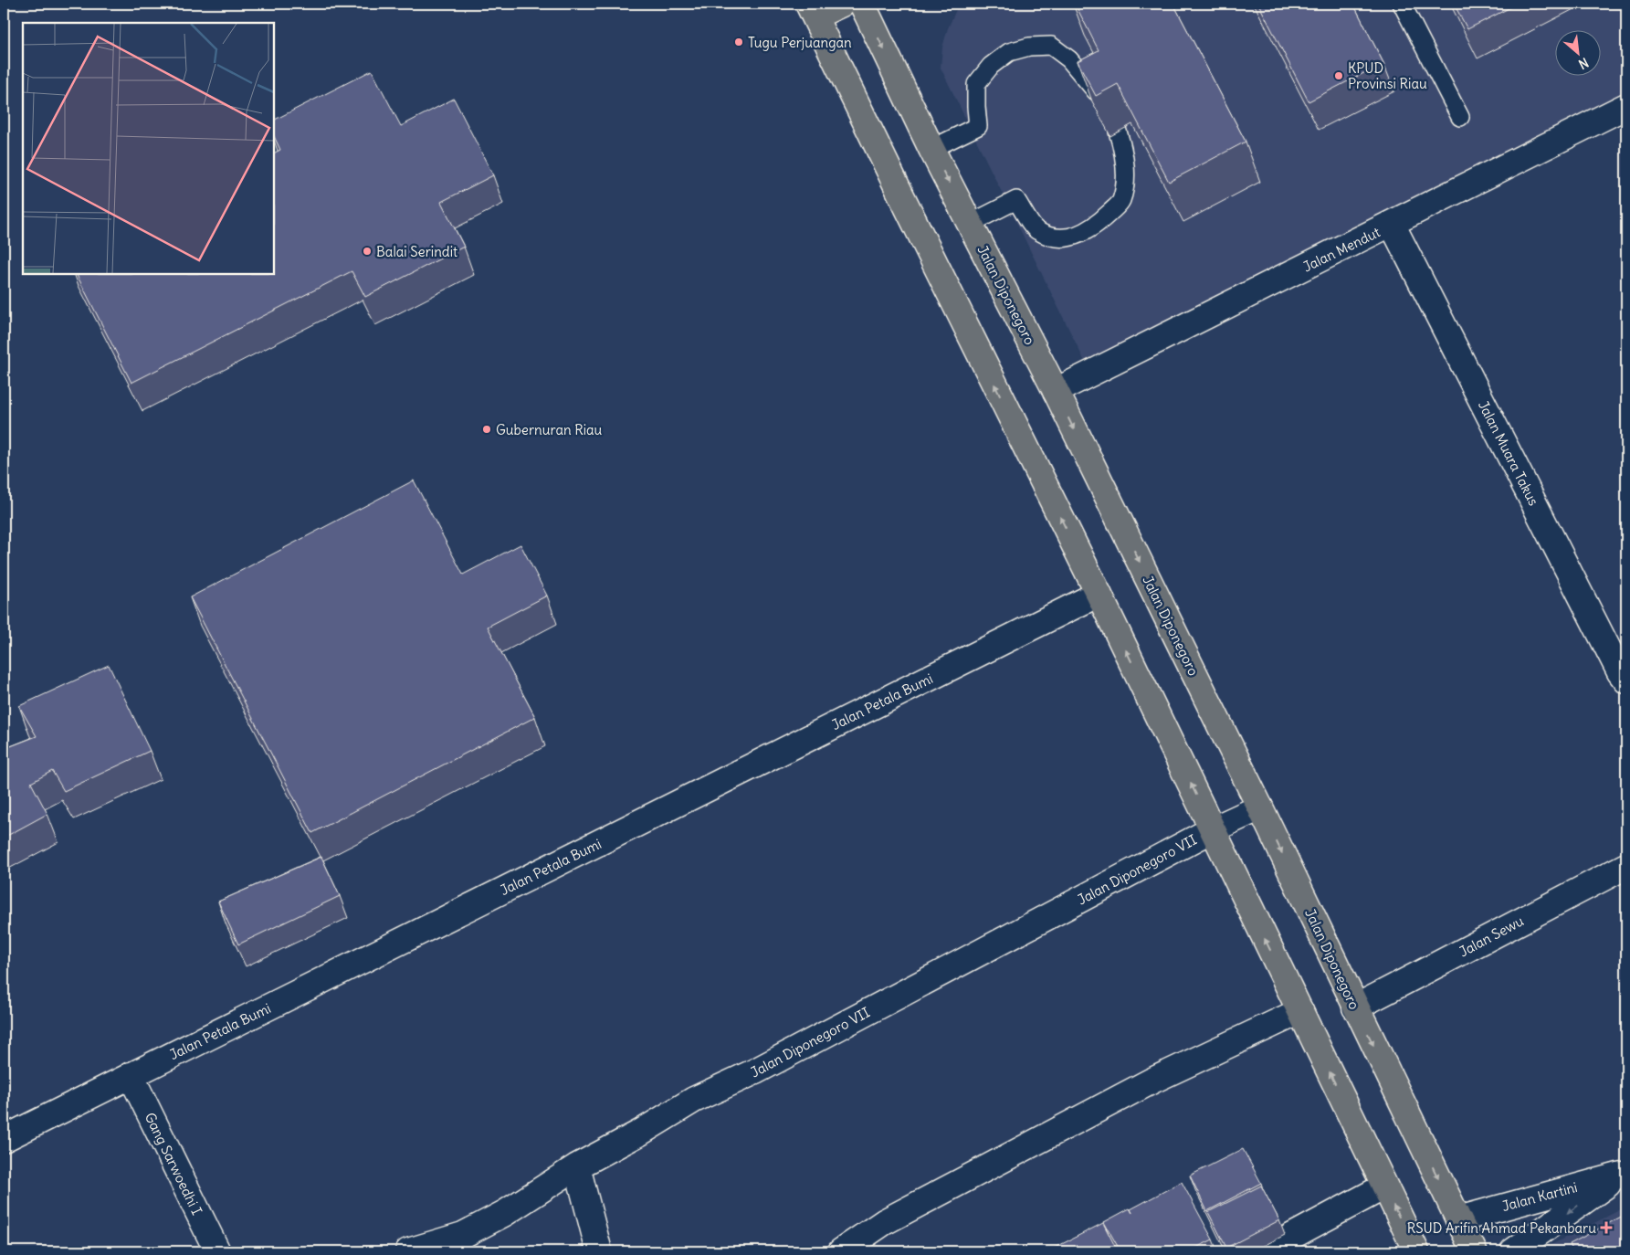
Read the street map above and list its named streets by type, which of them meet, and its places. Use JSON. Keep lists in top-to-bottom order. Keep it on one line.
{"streets":{"main road":["Jalan Diponegoro"],"street":["Jalan Mendut","Jalan Muara Takus","Jalan Petala Bumi","Jalan Diponegoro VII","Jalan Sewu","Gang Sarwoedhi I","Jalan Kartini"]},"crossings":[["Jalan Mendut","Jalan Diponegoro"],["Jalan Mendut","Jalan Muara Takus"],["Jalan Diponegoro","Jalan Diponegoro VII"],["Jalan Diponegoro","Jalan Sewu"],["Jalan Diponegoro","Jalan Kartini"],["Jalan Petala Bumi","Gang Sarwoedhi I"]],"places":{"other":["Tugu Perjuangan","KPUD Provinsi Riau","Balai Serindit","Gubernuran Riau"],"health":["RSUD Arifin Ahmad Pekanbaru"]},"north":"bottom right"}
